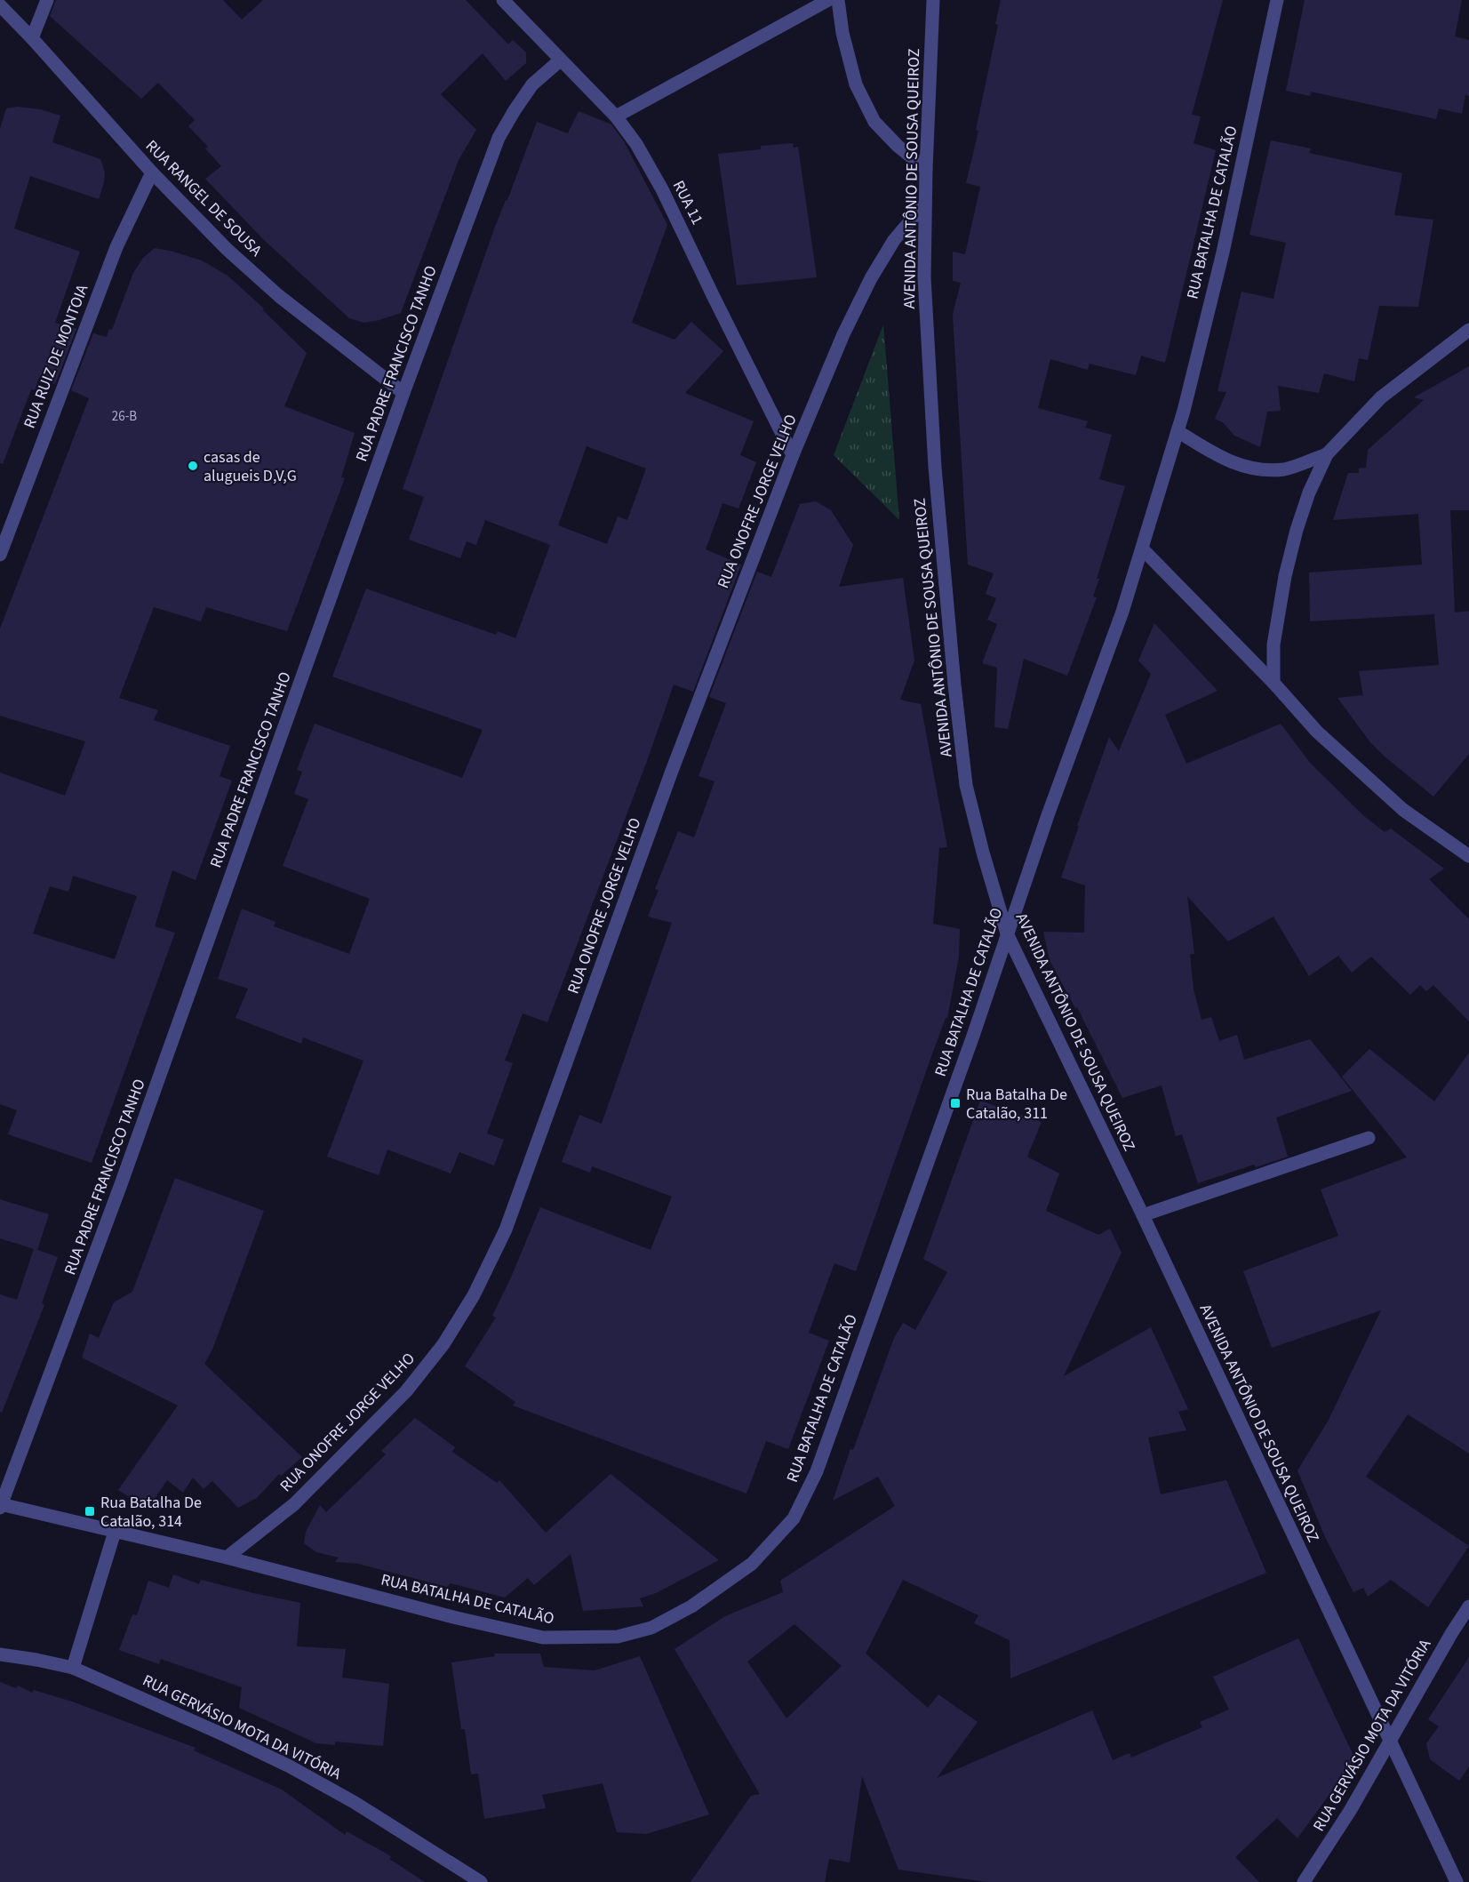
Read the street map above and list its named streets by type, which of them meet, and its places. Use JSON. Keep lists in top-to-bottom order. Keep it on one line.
{"streets":{"street":["AVENIDA ANTÔNIO DE SOUSA QUEIROZ","RUA RANGEL DE SOUSA","RUA 11","RUA BATALHA DE CATALÃO","RUA RUIZ DE MONTOIA","RUA PADRE FRANCISCO TANHO","RUA ONOFRE JORGE VELHO","RUA GERVÁSIO MOTA DA VITÓRIA"]},"crossings":[["AVENIDA ANTÔNIO DE SOUSA QUEIROZ","RUA BATALHA DE CATALÃO"],["AVENIDA ANTÔNIO DE SOUSA QUEIROZ","RUA ONOFRE JORGE VELHO"],["AVENIDA ANTÔNIO DE SOUSA QUEIROZ","RUA GERVÁSIO MOTA DA VITÓRIA"],["RUA RANGEL DE SOUSA","RUA RUIZ DE MONTOIA"],["RUA RANGEL DE SOUSA","RUA PADRE FRANCISCO TANHO"],["RUA 11","RUA PADRE FRANCISCO TANHO"],["RUA 11","RUA ONOFRE JORGE VELHO"],["RUA BATALHA DE CATALÃO","RUA PADRE FRANCISCO TANHO"],["RUA BATALHA DE CATALÃO","RUA ONOFRE JORGE VELHO"]],"places":{"other":["casas de alugueis D,V,G"],"transit":["Rua Batalha De Catalão, 311","Rua Batalha De Catalão, 314"]},"house_numbers":["26-B"]}
